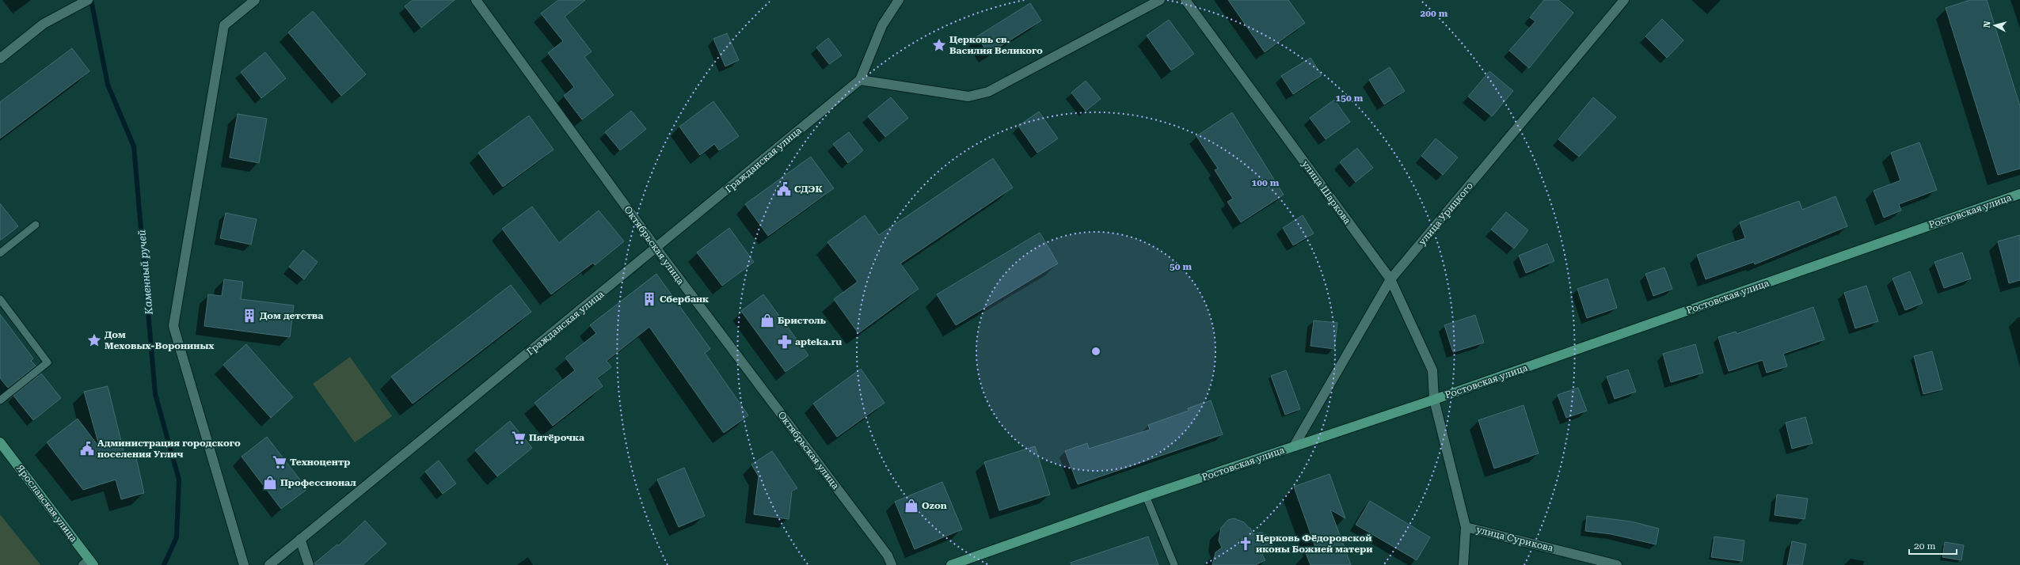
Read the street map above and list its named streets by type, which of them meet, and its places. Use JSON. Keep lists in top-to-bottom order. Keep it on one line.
{"streets":{"main road":["Ростовская улица","Ярославская улица"],"street":["Гражданская улица","улица Шаркова","улица Урицкого","Октябрьская улица","улица Сурикова"]},"crossings":[["Гражданская улица","Октябрьская улица"],["улица Шаркова","Ростовская улица"],["улица Шаркова","улица Урицкого"],["улица Шаркова","улица Сурикова"],["Ростовская улица","улица Урицкого"],["Ростовская улица","улица Сурикова"]],"water":["Каменный ручей"],"places":{"place":["Церковь св. Василия Великого","Дом Меховых-Ворониных"],"public building":["СДЭК","Администрация городского поселения Углич"],"building":["Сбербанк","Дом детства"],"shop":["Бристоль","Профессионал","Ozon"],"pharmacy":["apteka.ru"],"supermarket":["Пятёрочка","Техноцентр"],"church":["Церковь Фёдоровской иконы Божией матери"]},"scale_bar":"20 m","north":"left","rings":["200 m","150 m","100 m","50 m"]}
